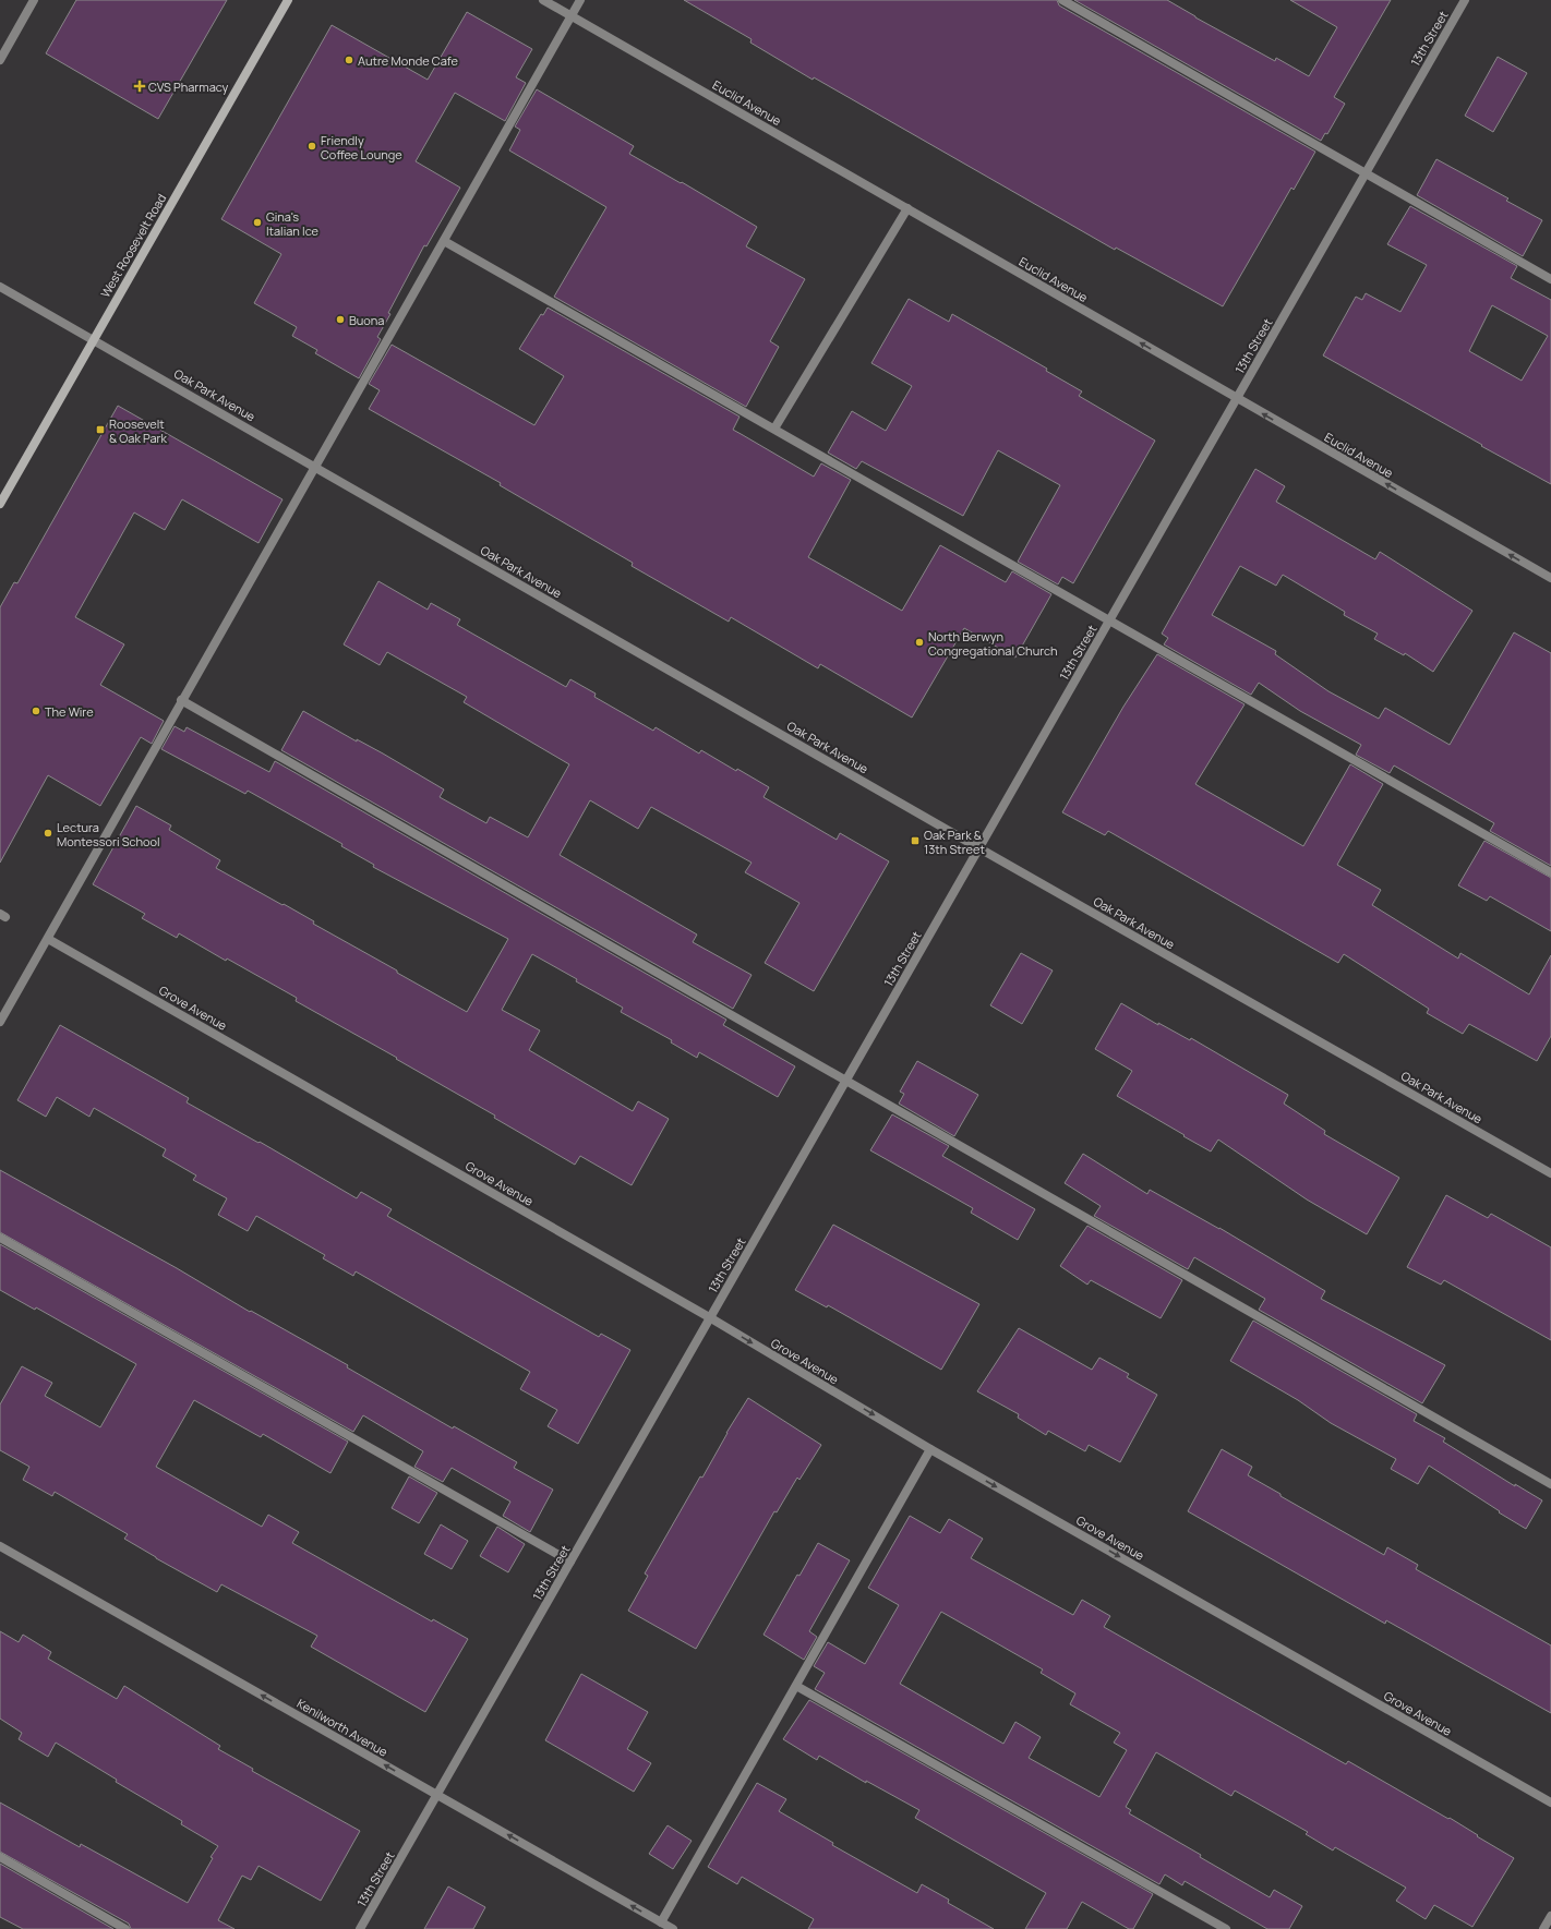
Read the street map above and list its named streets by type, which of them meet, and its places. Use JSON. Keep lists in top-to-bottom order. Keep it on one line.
{"streets":{"main road":["West Roosevelt Road"],"street":["13th Street","Euclid Avenue","Oak Park Avenue","Grove Avenue","Kenilworth Avenue"]},"crossings":[["13th Street","Euclid Avenue"],["13th Street","Oak Park Avenue"],["13th Street","Grove Avenue"],["13th Street","Kenilworth Avenue"],["West Roosevelt Road","Oak Park Avenue"]],"one_way":["Euclid Avenue","Grove Avenue","Kenilworth Avenue"],"places":{"other":["Autre Monde Cafe","Friendly Coffee Lounge","Gina's Italian Ice","Buona","North Berwyn Congregational Church","The Wire","Lectura Montessori School"],"health":["CVS Pharmacy"],"transit":["Roosevelt & Oak Park","Oak Park & 13th Street"]}}
